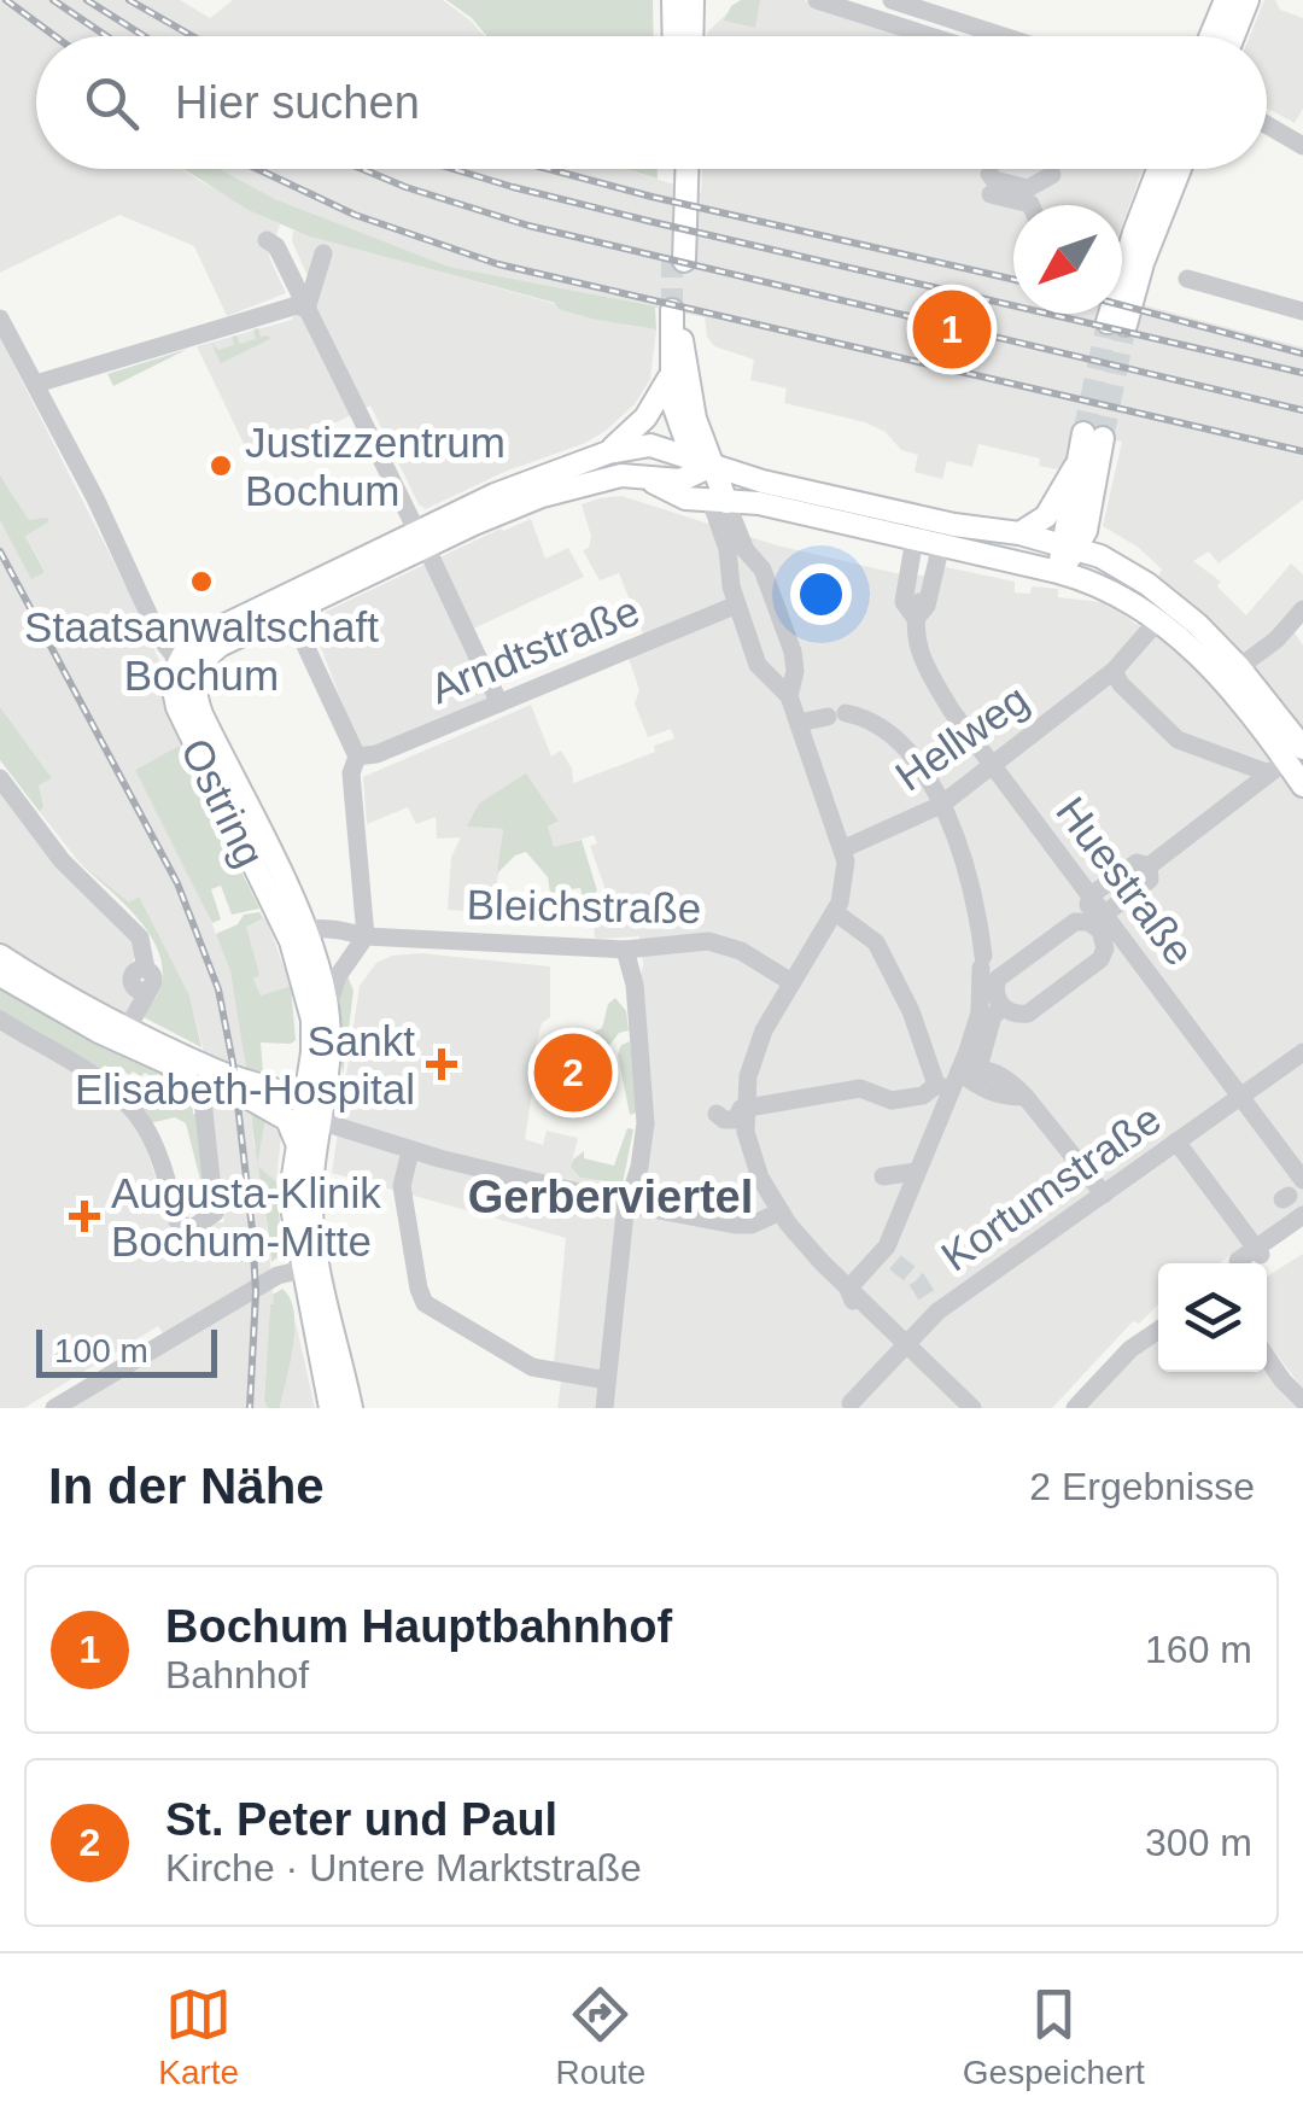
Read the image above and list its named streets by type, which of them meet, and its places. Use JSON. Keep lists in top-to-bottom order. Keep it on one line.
{"streets":{"main road":["Ostring"],"street":["Arndtstraße","Hellweg","Huestraße","Bleichstraße","Kortumstraße"]},"crossings":[["Hellweg","Huestraße"],["Ostring","Bleichstraße"],["Huestraße","Kortumstraße"]],"districts":["Gerberviertel"],"places":{"other":["Justizzentrum Bochum","Staatsanwaltschaft Bochum"],"health":["Sankt Elisabeth-Hospital","Augusta-Klinik Bochum-Mitte"]},"scale_bar":"100 m","north":"bottom left","page":{"search":"Hier suchen","pins":["1","2"],"scale":"100 m","heading":["In der Nähe","2 Ergebnisse"],"list":[{"mark":"1","name":"Bochum Hauptbahnhof","note":"Bahnhof","value":"160 m"},{"mark":"2","name":"St. Peter und Paul","note":"Kirche · Untere Marktstraße","value":"300 m"}],"nav":["Karte","Route","Gespeichert"]}}
